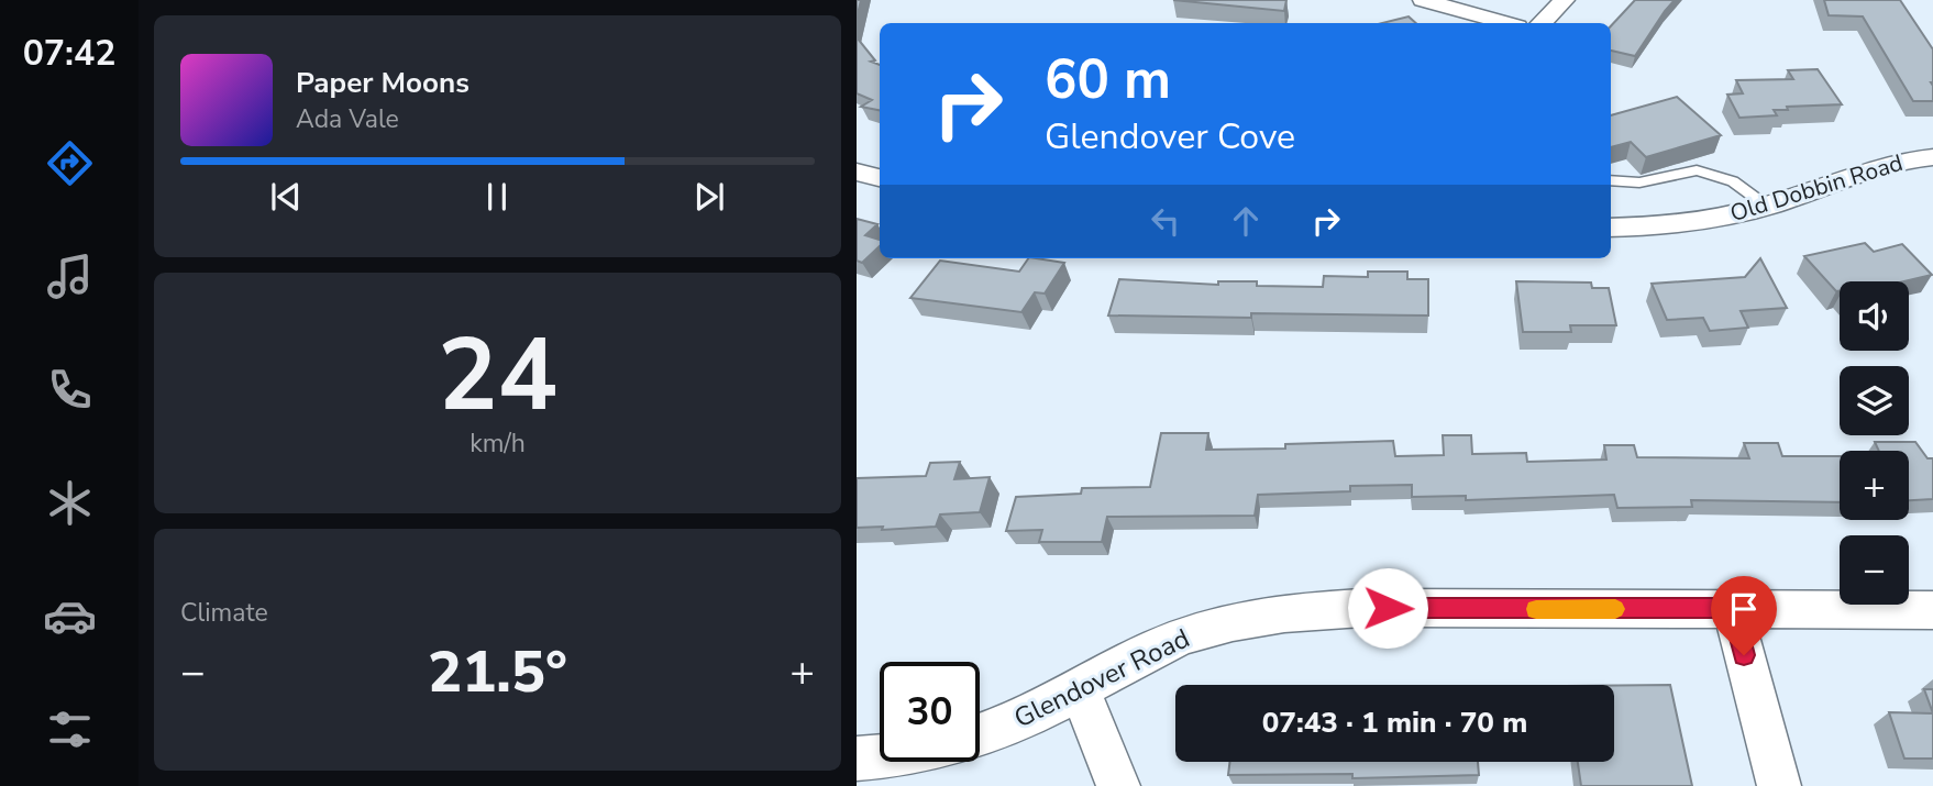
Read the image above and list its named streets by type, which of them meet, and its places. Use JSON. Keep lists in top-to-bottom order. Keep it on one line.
{"streets":{"street":["Old Dobbin Road","Glendover Road"]},"page":{"tabs":"07:42","turn":["60 m","Glendover Cove"],"song":["Paper Moons","Ada Vale"],"tile":[["24","km/h"],"Climate"],"map_buttons":["+","−"],"heat":["−","21.5°","+"],"limit":"30","trip":"07:43 · 1 min · 70 m"}}
